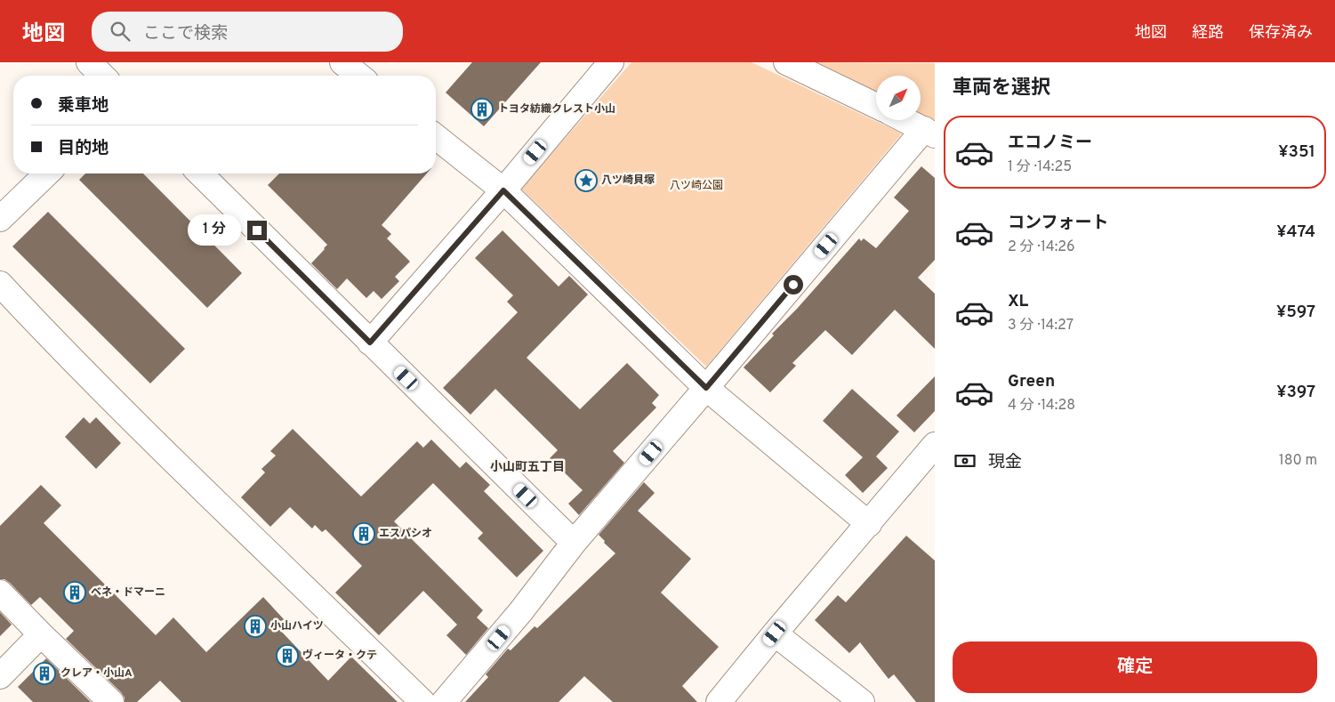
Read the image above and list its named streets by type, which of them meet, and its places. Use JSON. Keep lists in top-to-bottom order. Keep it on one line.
{"districts":["小山町五丁目"],"parks":["八ツ崎公園"],"places":{"building":["トヨタ紡織クレスト小山","エスパシオ","ベネ・ドマーニ","小山ハイツ","ヴィータ・クテ","クレア・小山A"],"place":["八ツ崎貝塚"]},"north":"top right","page":{"header":"地図","search":"ここで検索","nav":["地図","経路","保存済み"],"heading":"車両を選択","banner":["乗車地","目的地"],"list":[{"name":"エコノミー","note":"1 分 · 14:25","value":"¥351"},{"name":"コンフォート","note":"2 分 · 14:26","value":"¥474"},{"name":"XL","note":"3 分 · 14:27","value":"¥597"},{"name":"Green","note":"4 分 · 14:28","value":"¥397"}],"bubble":"1 分","pay":["現金","180 m"],"buttons":"確定"}}
